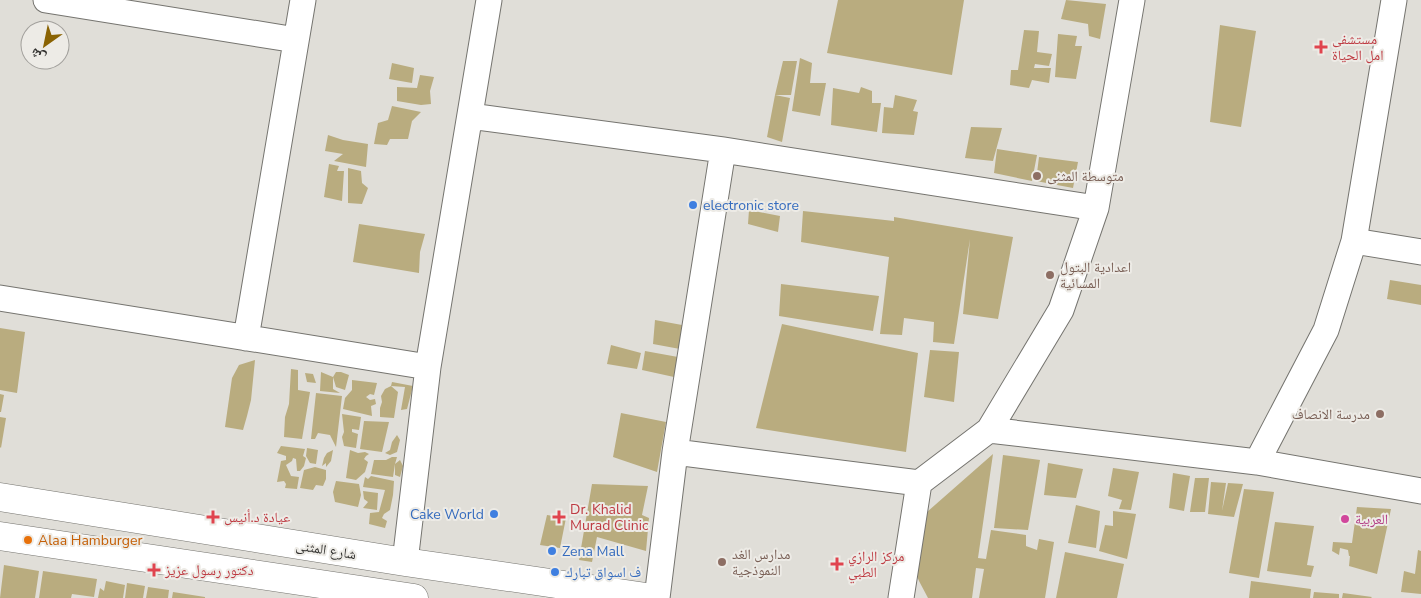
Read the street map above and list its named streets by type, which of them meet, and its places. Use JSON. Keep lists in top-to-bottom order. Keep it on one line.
{"streets":{"main road":["شارع المثنى"]},"places":{"health":["مستشفى امل الحياة","عيادة د.أنيس","Dr. Khalid Murad Clinic","مركز الرازي الطبي","دكتور رسول عزيز"],"other":["متوسطة المثنى","electronic store","اعدادية البتول المسائية","مدرسة الانصاف","Cake World","العربية","Alaa Hamburger","Zena Mall","مدارس الغد النموذجية","ف اسواق تبارك"]},"north":"bottom left"}
